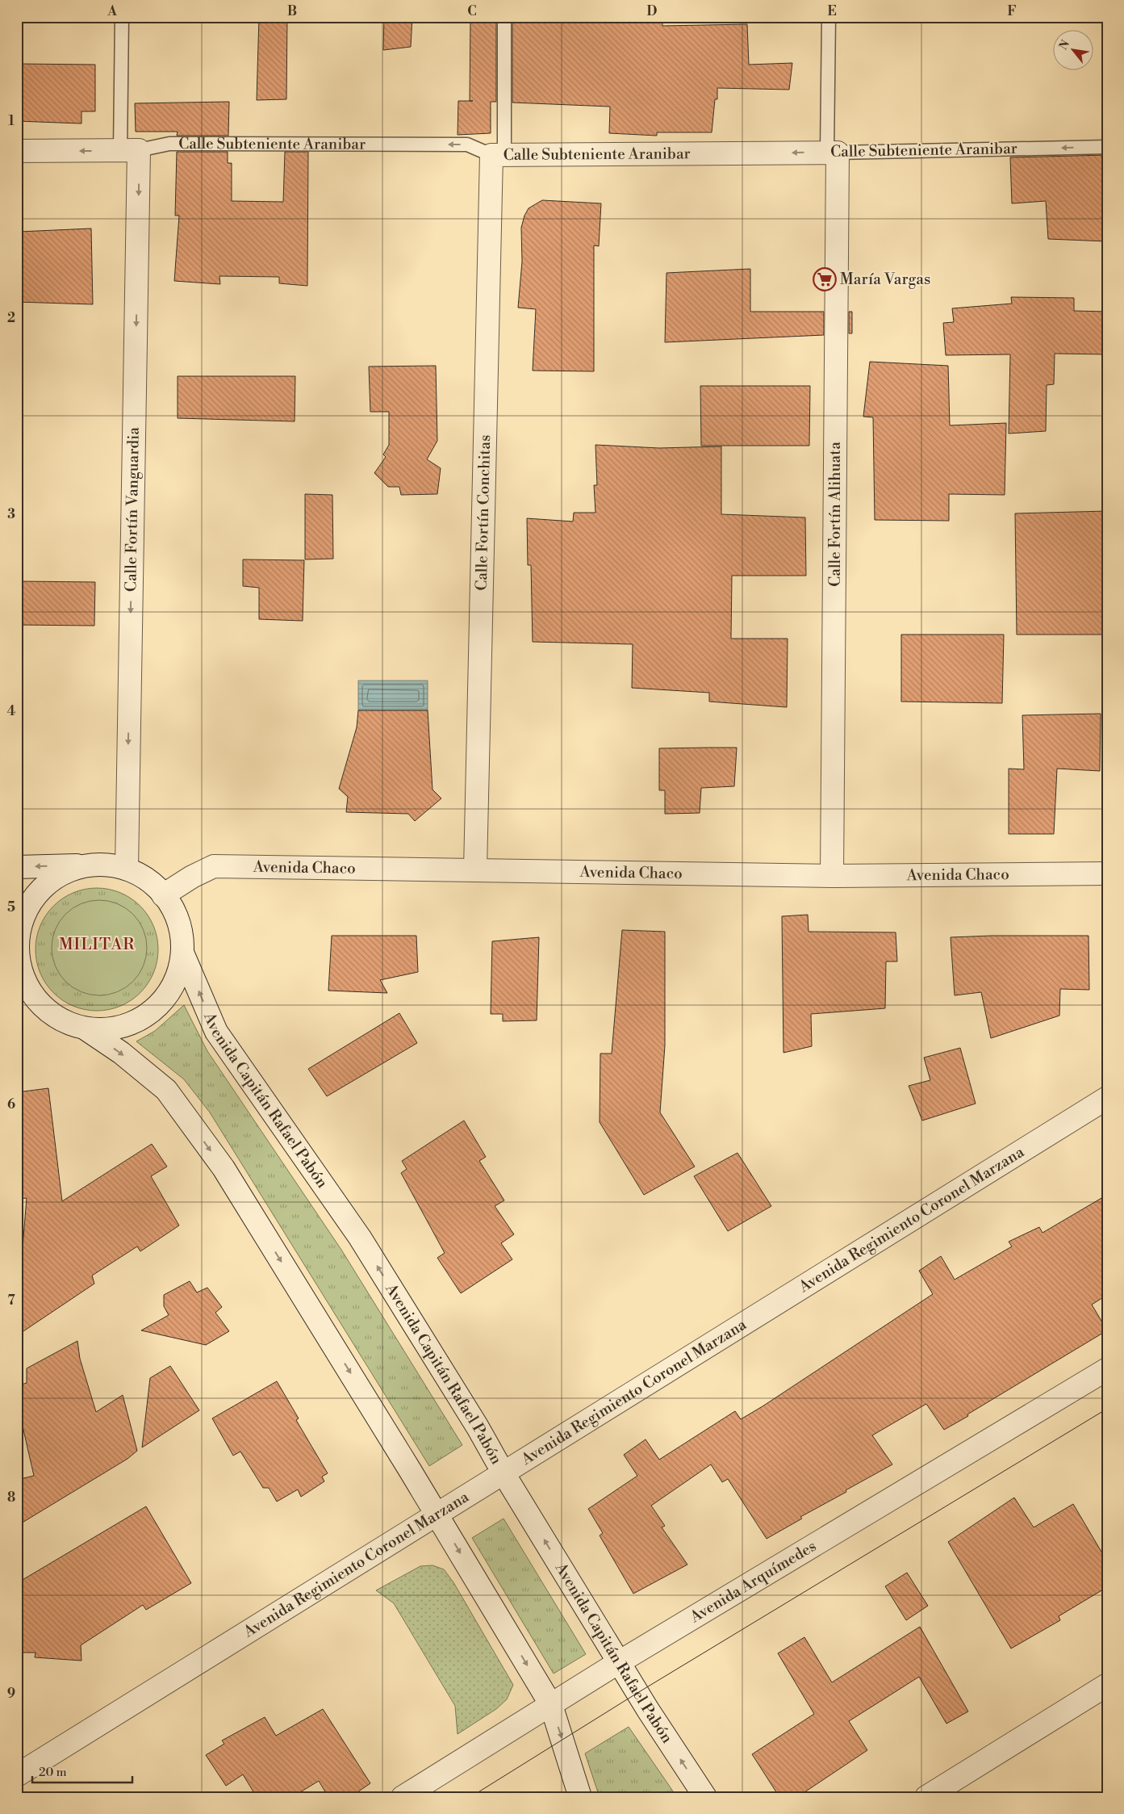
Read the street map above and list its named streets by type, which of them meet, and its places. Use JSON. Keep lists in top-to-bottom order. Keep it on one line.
{"streets":{"street":["Calle Subteniente Aranibar","Calle Fortín Vanguardia","Calle Fortín Conchitas","Calle Fortín Alihuata","Avenida Chaco","Avenida Capitán Rafael Pabón","Avenida Regimiento Coronel Marzana","Avenida Arquímedes"]},"crossings":[["Calle Subteniente Aranibar","Calle Fortín Vanguardia"],["Calle Subteniente Aranibar","Calle Fortín Conchitas"],["Calle Subteniente Aranibar","Calle Fortín Alihuata"],["Calle Fortín Conchitas","Avenida Chaco"],["Calle Fortín Alihuata","Avenida Chaco"],["Avenida Capitán Rafael Pabón","Avenida Regimiento Coronel Marzana"],["Avenida Capitán Rafael Pabón","Avenida Arquímedes"]],"one_way":["Calle Subteniente Aranibar","Calle Fortín Vanguardia"],"districts":["MILITAR"],"places":{"supermarket":["María Vargas"]},"scale_bar":"20 m","north":"top left","grid":{"columns":["A","B","C","D","E","F"],"rows":["1","2","3","4","5","6","7","8","9"]}}
